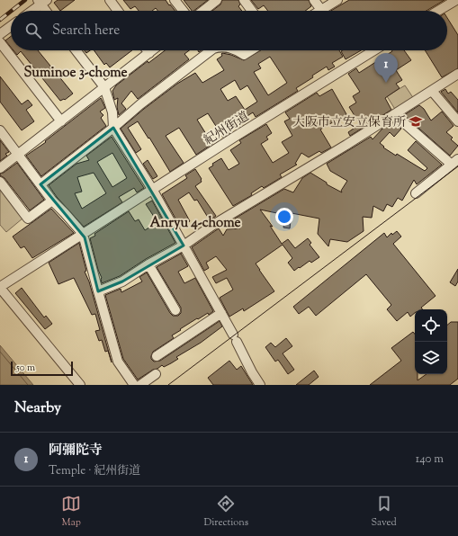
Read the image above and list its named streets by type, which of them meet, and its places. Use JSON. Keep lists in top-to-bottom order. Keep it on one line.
{"streets":{"street":["紀州街道"]},"districts":["Suminoe 3-chome","Anryu 4-chome"],"places":{"school or university":["大阪市立安立保育所"]},"scale_bar":"50 m","page":{"search":"Search here","pins":"1","scale":"50 m","heading":"Nearby","list":[{"mark":"1","name":"阿彌陀寺","note":"Temple · 紀州街道","value":"140 m"}],"nav":["Map","Directions","Saved"]}}
